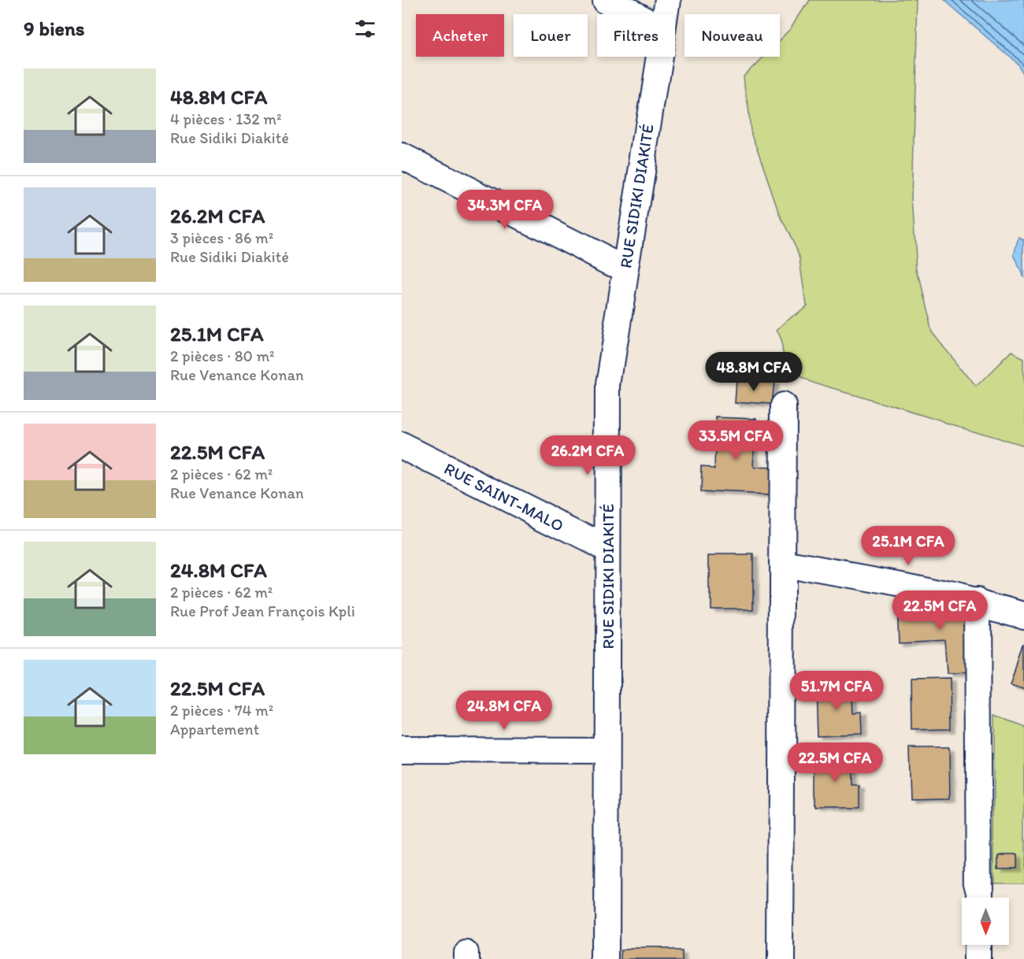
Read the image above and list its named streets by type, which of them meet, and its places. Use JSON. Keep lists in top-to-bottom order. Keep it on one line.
{"streets":{"street":["RUE SIDIKI DIAKITÉ","RUE SAINT-MALO"]},"crossings":[["RUE SIDIKI DIAKITÉ","RUE SAINT-MALO"]],"north":"bottom","page":{"heading":"9 biens","chip":["Acheter","Louer","Filtres","Nouveau"],"list":[{"name":"48.8M CFA","note":"4 pièces · 132 m² · Rue Sidiki Diakité"},{"name":"26.2M CFA","note":"3 pièces · 86 m² · Rue Sidiki Diakité"},{"name":"25.1M CFA","note":"2 pièces · 80 m² · Rue Venance Konan"},{"name":"22.5M CFA","note":"2 pièces · 62 m² · Rue Venance Konan"},{"name":"24.8M CFA","note":"2 pièces · 62 m² · Rue Prof Jean François Kpli"},{"name":"22.5M CFA","note":"2 pièces · 74 m² · Appartement"}],"price":["34.3M CFA","48.8M CFA","33.5M CFA","26.2M CFA","25.1M CFA","22.5M CFA","51.7M CFA","24.8M CFA","22.5M CFA"]}}
